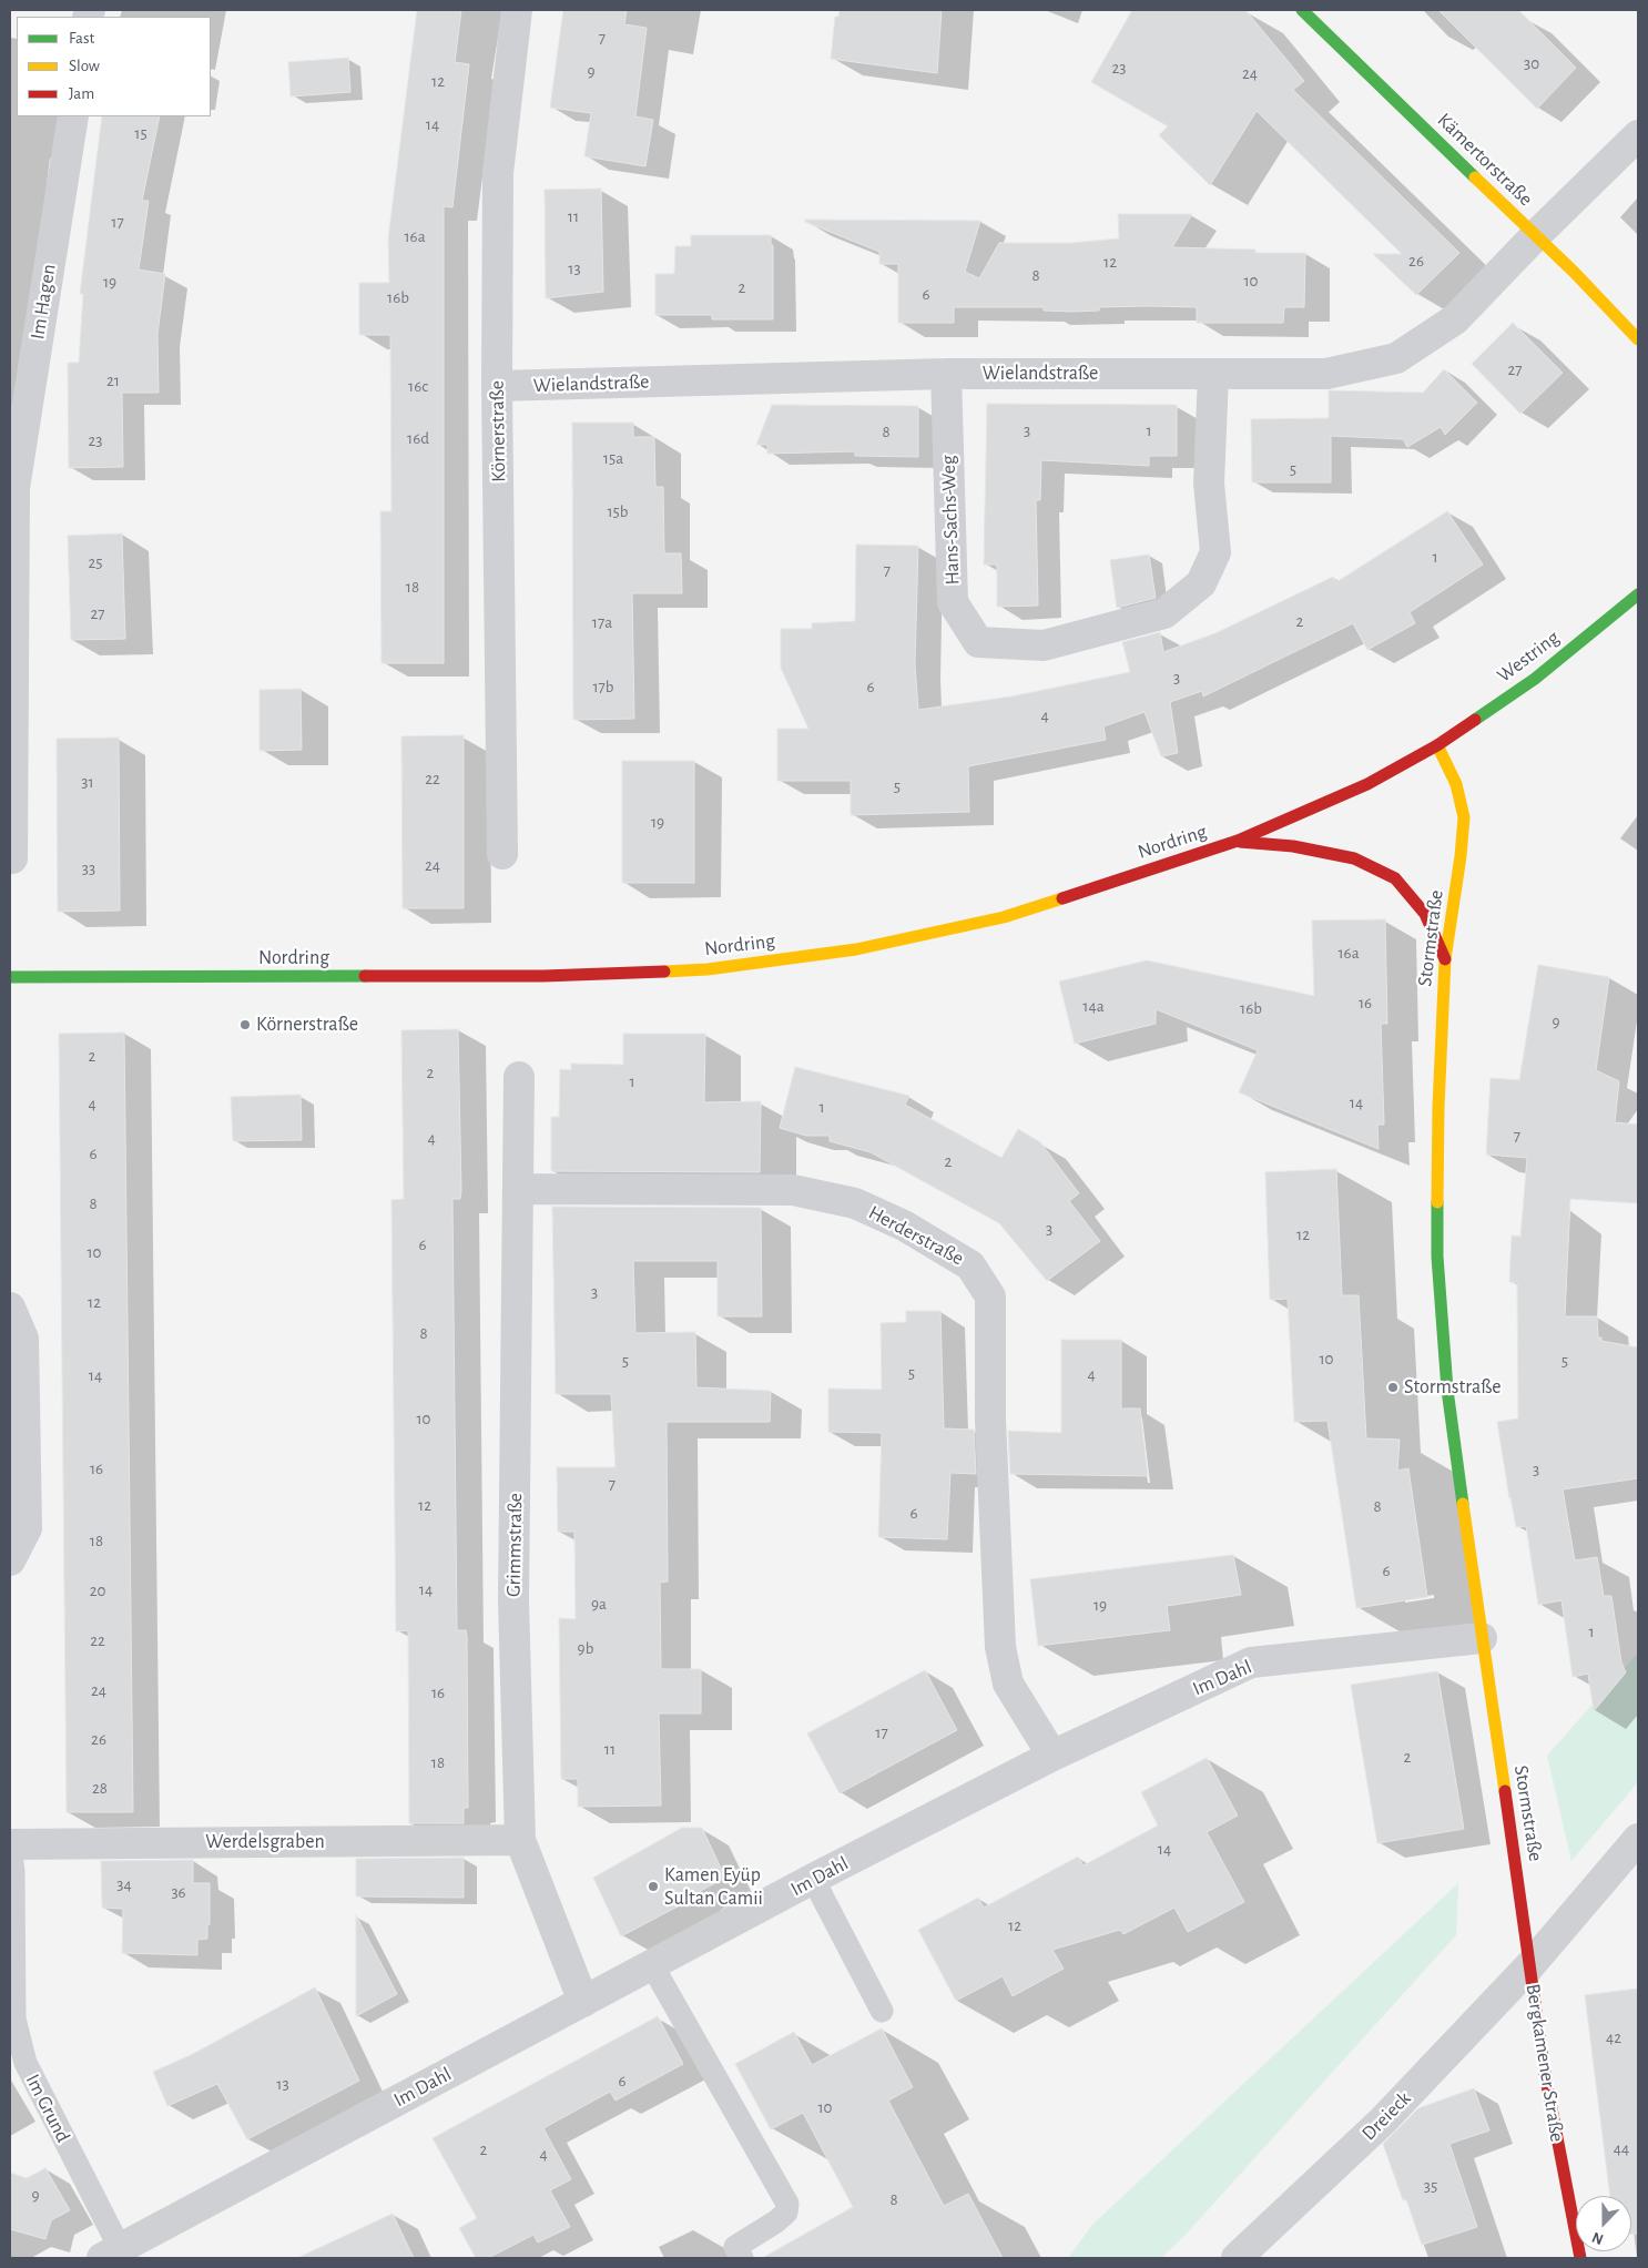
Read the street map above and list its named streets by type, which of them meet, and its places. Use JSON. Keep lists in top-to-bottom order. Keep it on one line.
{"streets":{"street":["Kämertorstraße","Im Hagen","Wielandstraße","Körnerstraße","Hans-Sachs-Weg","Westring","Nordring","Stormstraße","Herderstraße","Grimmstraße","Im Dahl","Werdelsgraben","Bergkamener Straße","Dreieck"],"lane":["Im Grund"]},"crossings":[["Kämertorstraße","Wielandstraße"],["Wielandstraße","Körnerstraße"],["Wielandstraße","Hans-Sachs-Weg"],["Westring","Nordring"],["Westring","Stormstraße"],["Nordring","Stormstraße"],["Stormstraße","Im Dahl"],["Stormstraße","Bergkamener Straße"],["Stormstraße","Dreieck"],["Herderstraße","Grimmstraße"],["Herderstraße","Im Dahl"],["Grimmstraße","Im Dahl"],["Grimmstraße","Werdelsgraben"],["Im Dahl","Im Grund"],["Werdelsgraben","Im Grund"],["Bergkamener Straße","Dreieck"]],"places":["Körnerstraße","Stormstraße","Kamen Eyüp Sultan Camii"],"house_numbers":["7","30","23","9","24","12","14","15","11","17","16a","26","12","13","8","10","19","2","6","16b","27","21","16c","3","1","8","16d","23","15a","5","15b","1","25","7","18","27","2","17a","3","17b","6","4","22","31","5","19","24","33","16a","16","14a","16b","9","2","2","1","14","4","1","7","4","6","2","8","3","12","6","10","3","12","8","10","5","5","5","4","14","10","16","3","7","12","8","6","18","6","14","20","9a","19","1","22","9b","24","16","17","26","11","2","18","28","14","34","36","12","42","6","13","10","44","2","4","35","9","8"],"legend":["Fast","Slow","Jam"],"north":"bottom"}
